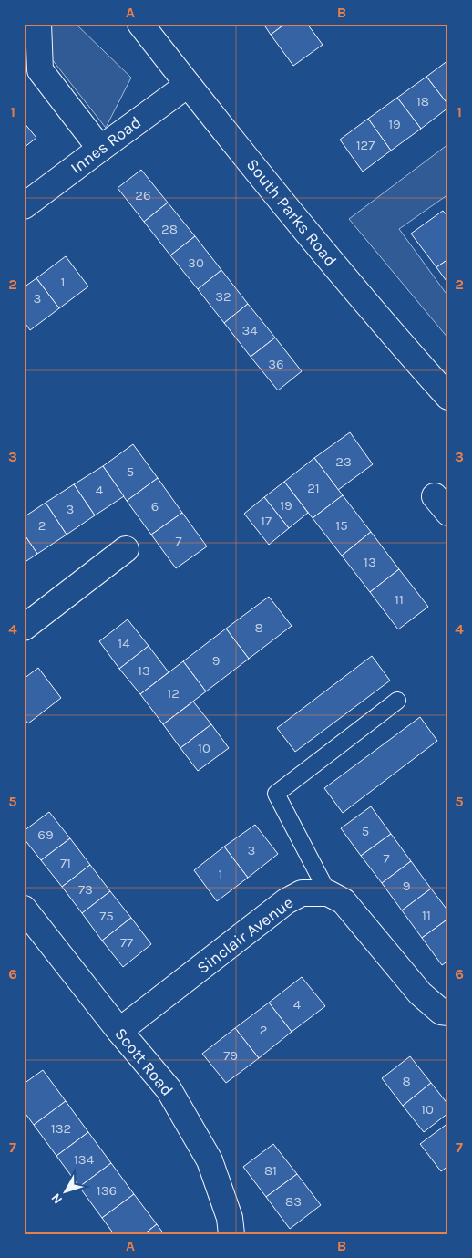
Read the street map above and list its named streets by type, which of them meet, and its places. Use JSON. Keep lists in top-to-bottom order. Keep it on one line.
{"streets":{"street":["Innes Road","South Parks Road","Sinclair Avenue","Scott Road"]},"crossings":[["Innes Road","South Parks Road"],["Sinclair Avenue","Scott Road"]],"house_numbers":["18","19","127","26","28","30","1","32","3","34","36","23","5","21","4","19","6","3","17","2","15","7","13","11","8","14","9","13","12","10","5","69","3","7","71","1","9","73","11","75","77","4","2","79","8","10","132","134","81","136","83"],"north":"bottom left","grid":{"columns":["A","B"],"rows":["1","2","3","4","5","6","7"]}}
